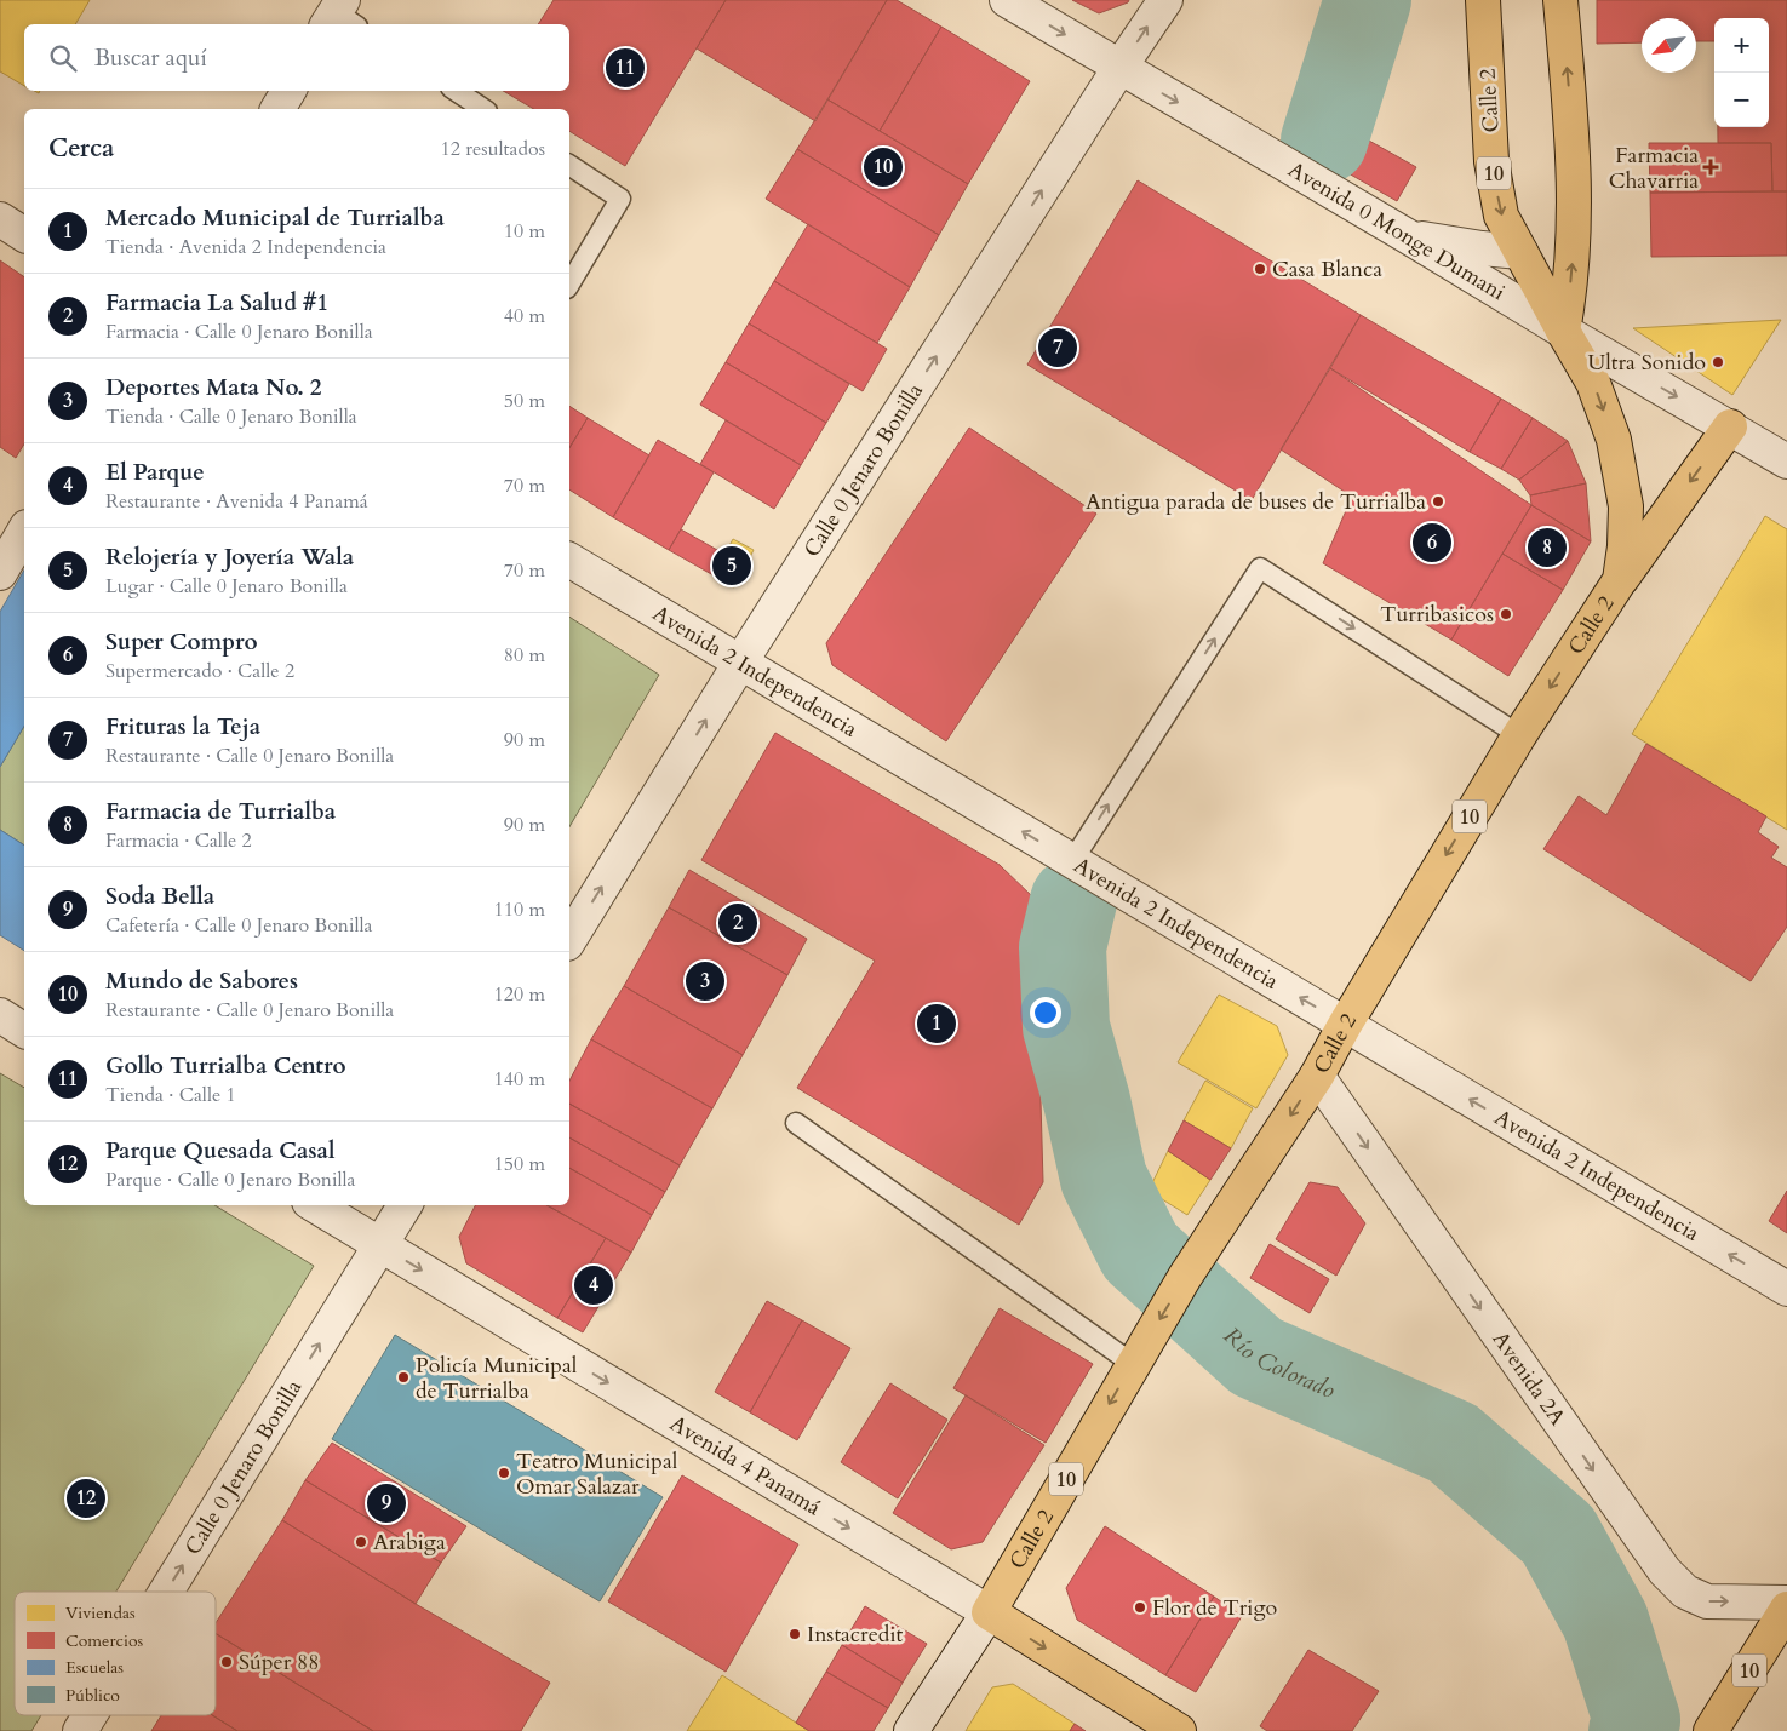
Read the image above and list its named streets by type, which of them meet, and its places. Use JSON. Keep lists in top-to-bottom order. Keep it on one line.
{"streets":{"main road":["Calle 2","10","Avenida 4 Panamá"],"street":["Avenida 0 Monge Dumani","Calle 0 Jenaro Bonilla","Avenida 2 Independencia","Avenida 2A"]},"crossings":[["Calle 2","Avenida 0 Monge Dumani"],["Calle 2","Avenida 2 Independencia"],["Calle 2","Avenida 2A"],["Calle 2","Avenida 4 Panamá"],["Avenida 0 Monge Dumani","Calle 0 Jenaro Bonilla"],["Calle 0 Jenaro Bonilla","Avenida 2 Independencia"],["Calle 0 Jenaro Bonilla","Avenida 4 Panamá"]],"one_way":["Calle 2","Avenida 0 Monge Dumani","Calle 0 Jenaro Bonilla","Avenida 2 Independencia","Avenida 2A","Avenida 4 Panamá"],"water":["Río Colorado"],"places":{"health":["Farmacia Chavarria"],"other":["Casa Blanca","Ultra Sonido","Antigua parada de buses de Turrialba","Turribasicos","Policía Municipal de Turrialba","Teatro Municipal Omar Salazar","Arabiga","Flor de Trigo","Instacredit","Súper 88"]},"legend":["Viviendas","Comercios","Escuelas","Público"],"north":"bottom left","page":{"map_buttons":["+","−"],"search":"Buscar aquí","pins":["11","10","7","6","8","5","2","3","1","4","12","9"],"heading":["Cerca","12 resultados"],"list":[{"mark":"1","name":"Mercado Municipal de Turrialba","note":"Tienda · Avenida 2 Independencia","value":"10 m"},{"mark":"2","name":"Farmacia La Salud #1","note":"Farmacia · Calle 0 Jenaro Bonilla","value":"40 m"},{"mark":"3","name":"Deportes Mata No. 2","note":"Tienda · Calle 0 Jenaro Bonilla","value":"50 m"},{"mark":"4","name":"El Parque","note":"Restaurante · Avenida 4 Panamá","value":"70 m"},{"mark":"5","name":"Relojería y Joyería Wala","note":"Lugar · Calle 0 Jenaro Bonilla","value":"70 m"},{"mark":"6","name":"Super Compro","note":"Supermercado · Calle 2","value":"80 m"},{"mark":"7","name":"Frituras la Teja","note":"Restaurante · Calle 0 Jenaro Bonilla","value":"90 m"},{"mark":"8","name":"Farmacia de Turrialba","note":"Farmacia · Calle 2","value":"90 m"},{"mark":"9","name":"Soda Bella","note":"Cafetería · Calle 0 Jenaro Bonilla","value":"110 m"},{"mark":"10","name":"Mundo de Sabores","note":"Restaurante · Calle 0 Jenaro Bonilla","value":"120 m"},{"mark":"11","name":"Gollo Turrialba Centro","note":"Tienda · Calle 1","value":"140 m"},{"mark":"12","name":"Parque Quesada Casal","note":"Parque · Calle 0 Jenaro Bonilla","value":"150 m"}]}}
